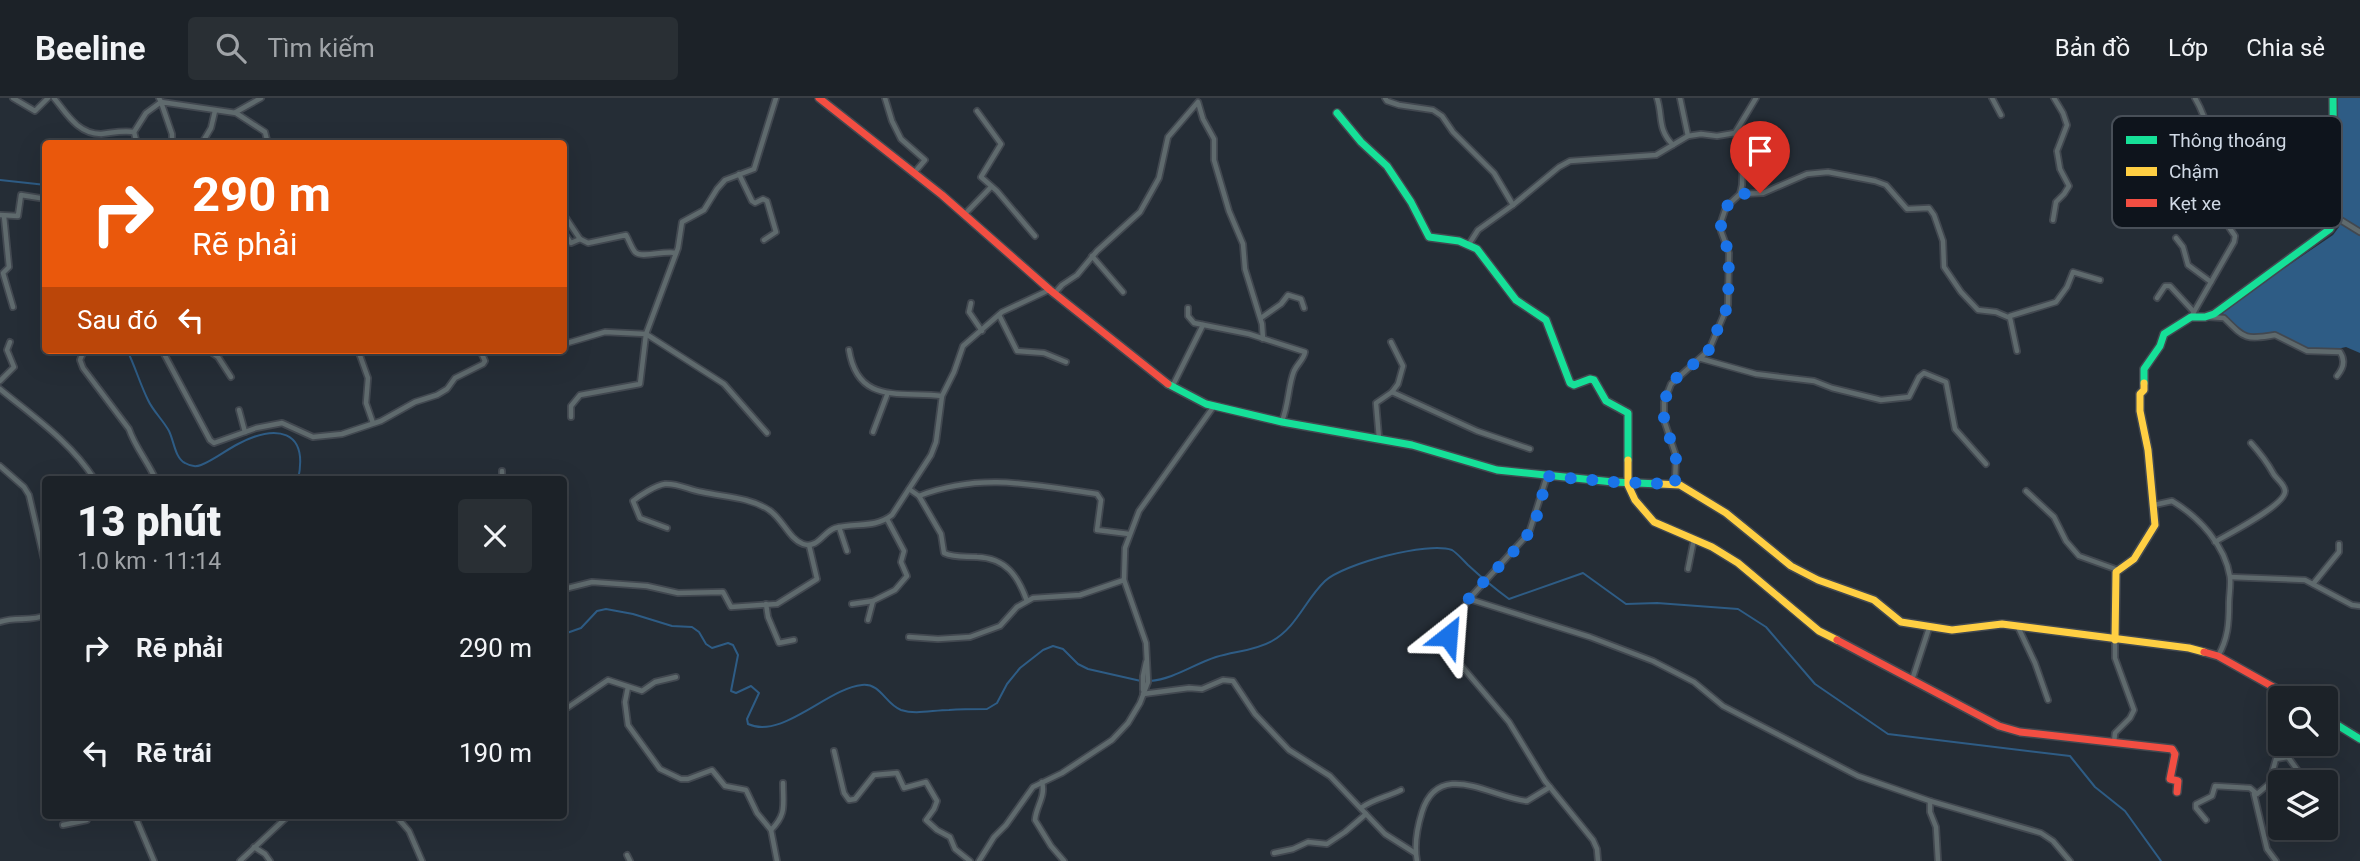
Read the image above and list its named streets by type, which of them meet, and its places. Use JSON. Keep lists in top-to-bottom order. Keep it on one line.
{"legend":["Thông thoáng","Chậm","Kẹt xe"],"page":{"header":"Beeline","search":"Tìm kiếm","nav":["Bản đồ","Lớp","Chia sẻ"],"turn":["290 m","Rẽ phải"],"then":"Sau đó","heading":["13 phút","1.0 km · 11:14"],"list":[{"name":"Rẽ phải","value":"290 m"},{"name":"Rẽ trái","value":"190 m"}]}}
